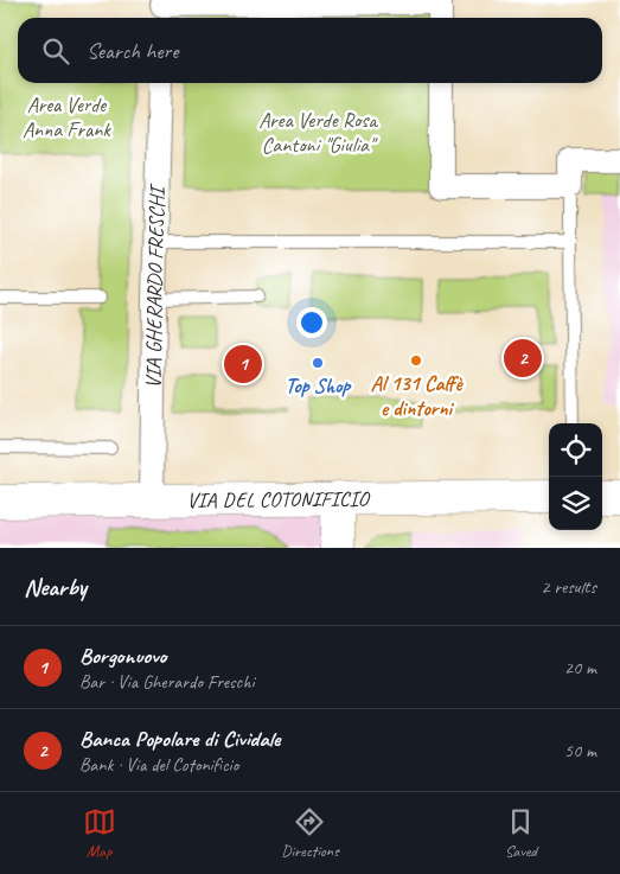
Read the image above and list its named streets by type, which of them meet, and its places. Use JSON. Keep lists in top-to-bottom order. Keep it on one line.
{"streets":{"main road":["VIA DEL COTONIFICIO"],"street":["VIA GHERARDO FRESCHI"]},"crossings":[["VIA GHERARDO FRESCHI","VIA DEL COTONIFICIO"]],"parks":["Area Verde Anna Frank","Area Verde Rosa Cantoni \"Giulia\""],"places":["Al 131 Caffè e dintorni","Top Shop"],"page":{"search":"Search here","pins":["2","1"],"heading":["Nearby","2 results"],"list":[{"mark":"1","name":"Borgonuovo","note":"Bar · Via Gherardo Freschi","value":"20 m"},{"mark":"2","name":"Banca Popolare di Cividale","note":"Bank · Via del Cotonificio","value":"50 m"}],"nav":["Map","Directions","Saved"]}}
